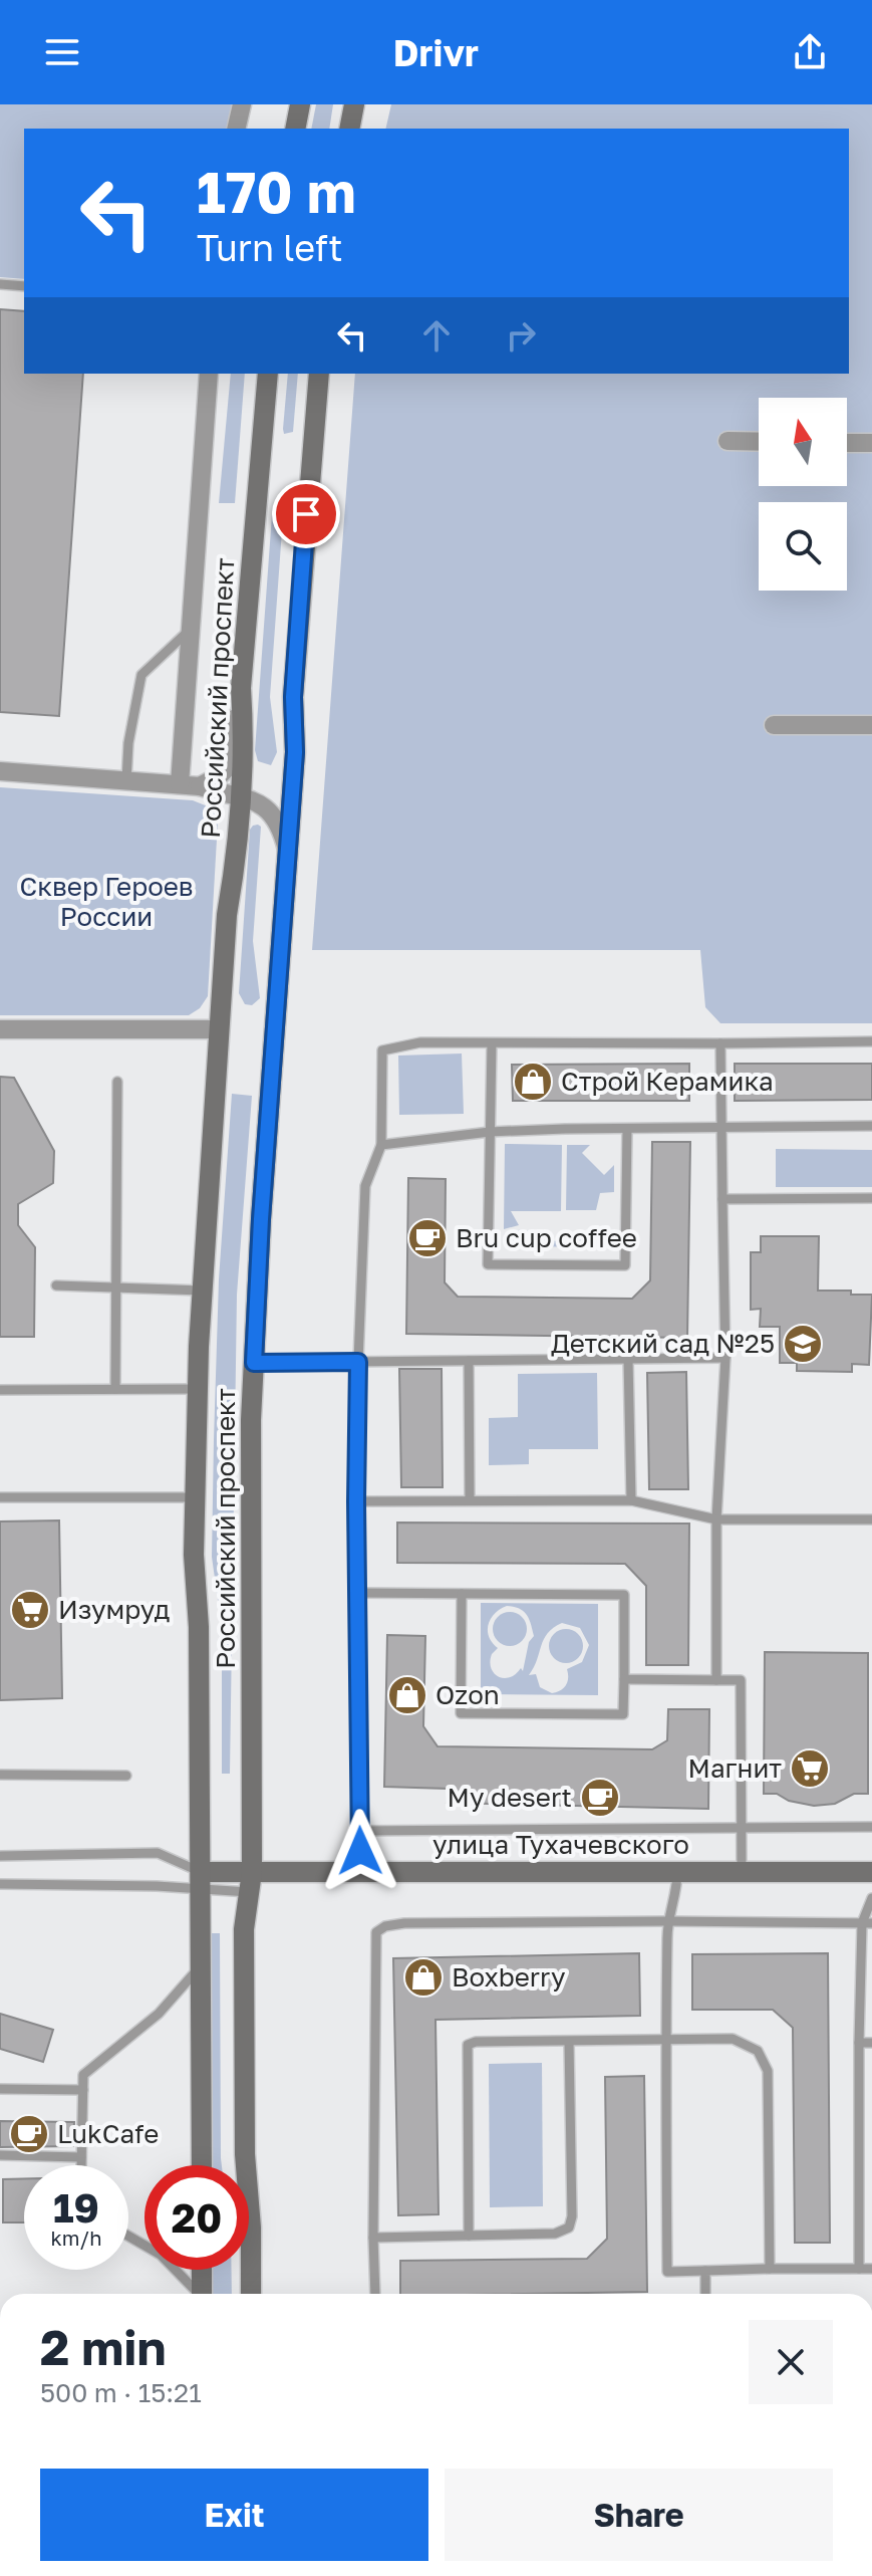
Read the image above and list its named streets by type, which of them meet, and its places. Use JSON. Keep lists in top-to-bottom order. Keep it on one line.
{"streets":{"main road":["Российский проспект","улица Тухачевского"]},"crossings":[["Российский проспект","улица Тухачевского"]],"parks":["Сквер Героев России"],"places":{"shop":["Строй Керамика","Ozon","Boxberry"],"cafe":["Bru cup coffee","My desert","LukCafe"],"school or university":["Детский сад №25"],"supermarket":["Изумруд","Магнит"]},"north":"top","page":{"header":"Drivr","turn":["170 m","Turn left"],"speed":"19 km/h","limit":"20","heading":["2 min","500 m · 15:21"],"buttons":["Exit","Share"]}}
